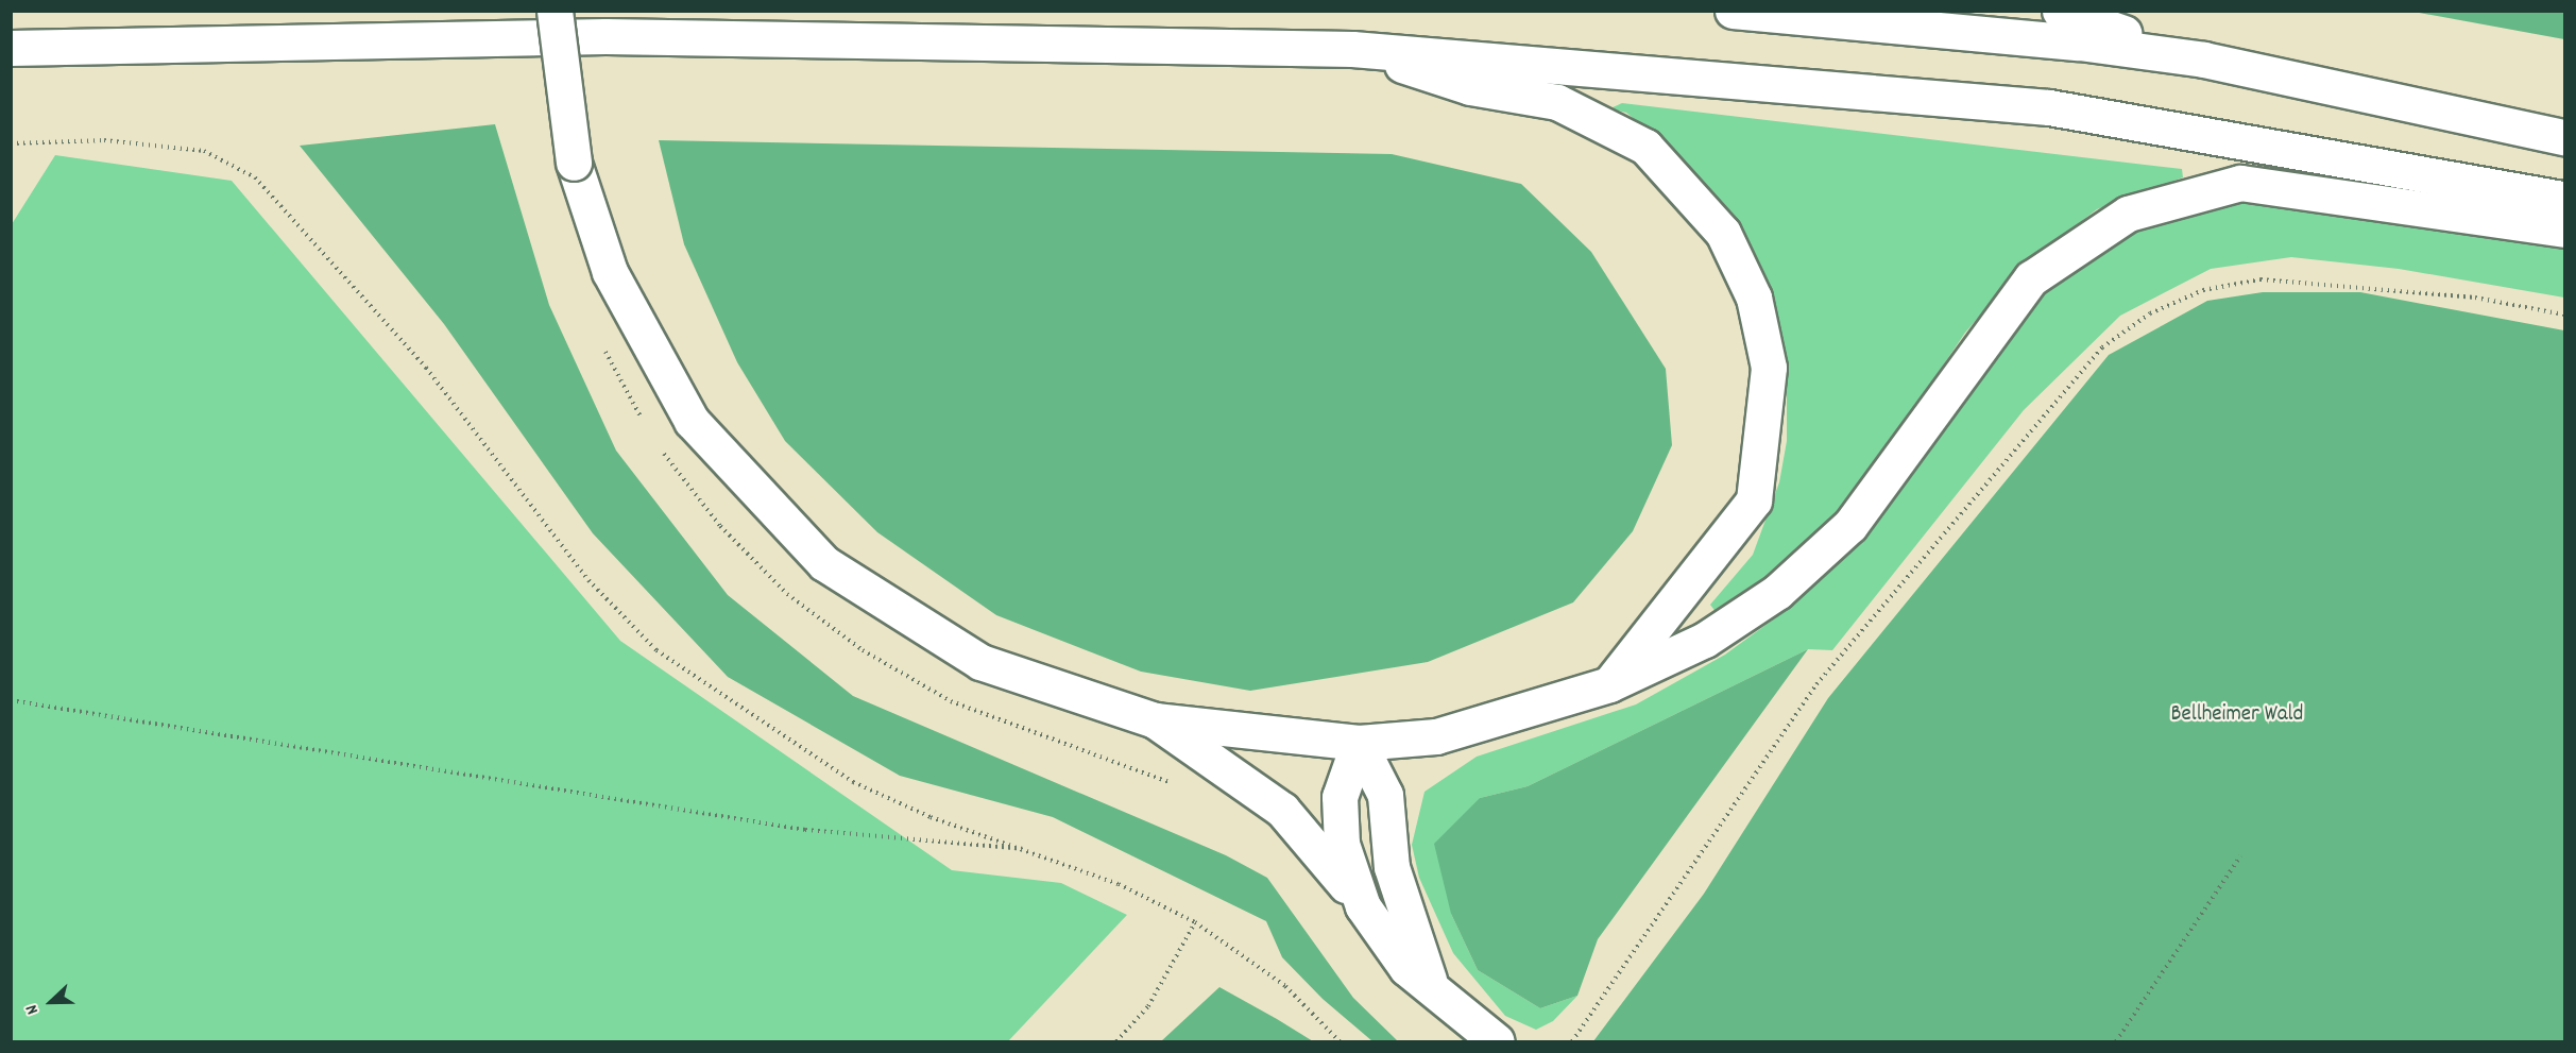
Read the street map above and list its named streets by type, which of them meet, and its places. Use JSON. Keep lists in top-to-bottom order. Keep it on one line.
{"parks":["Bellheimer Wald"],"north":"left"}
